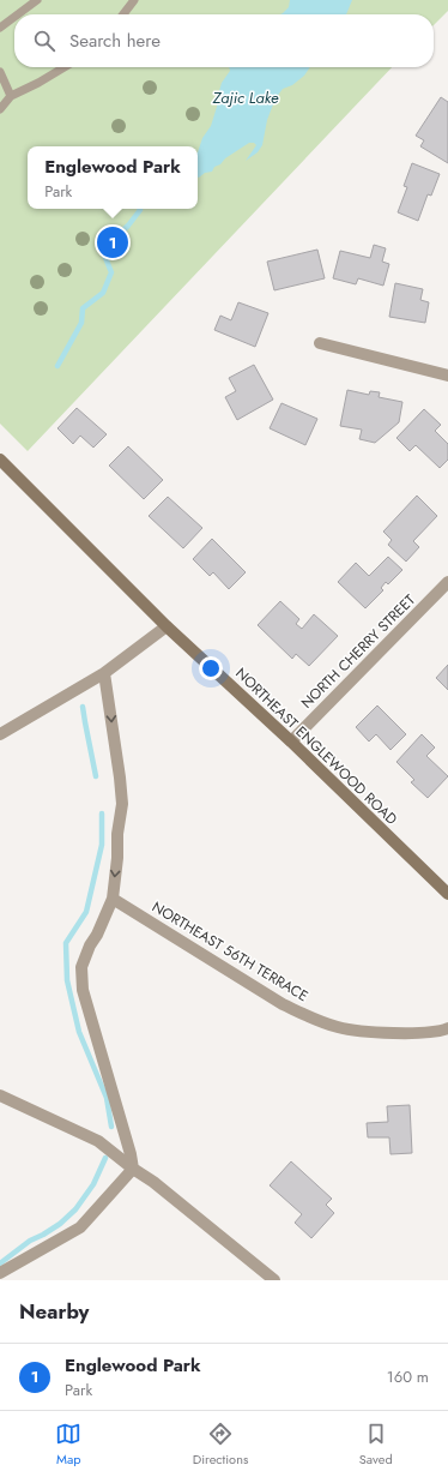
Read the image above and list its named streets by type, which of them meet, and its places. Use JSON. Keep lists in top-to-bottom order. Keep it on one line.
{"streets":{"main road":["NORTHEAST ENGLEWOOD ROAD"],"street":["NORTH CHERRY STREET","NORTHEAST 56TH TERRACE"]},"crossings":[["NORTH CHERRY STREET","NORTHEAST ENGLEWOOD ROAD"]],"water":["Zajic Lake"],"page":{"search":"Search here","popup":["Englewood Park","Park"],"pins":"1","heading":"Nearby","list":[{"mark":"1","name":"Englewood Park","note":"Park","value":"160 m"}],"nav":["Map","Directions","Saved"]}}
